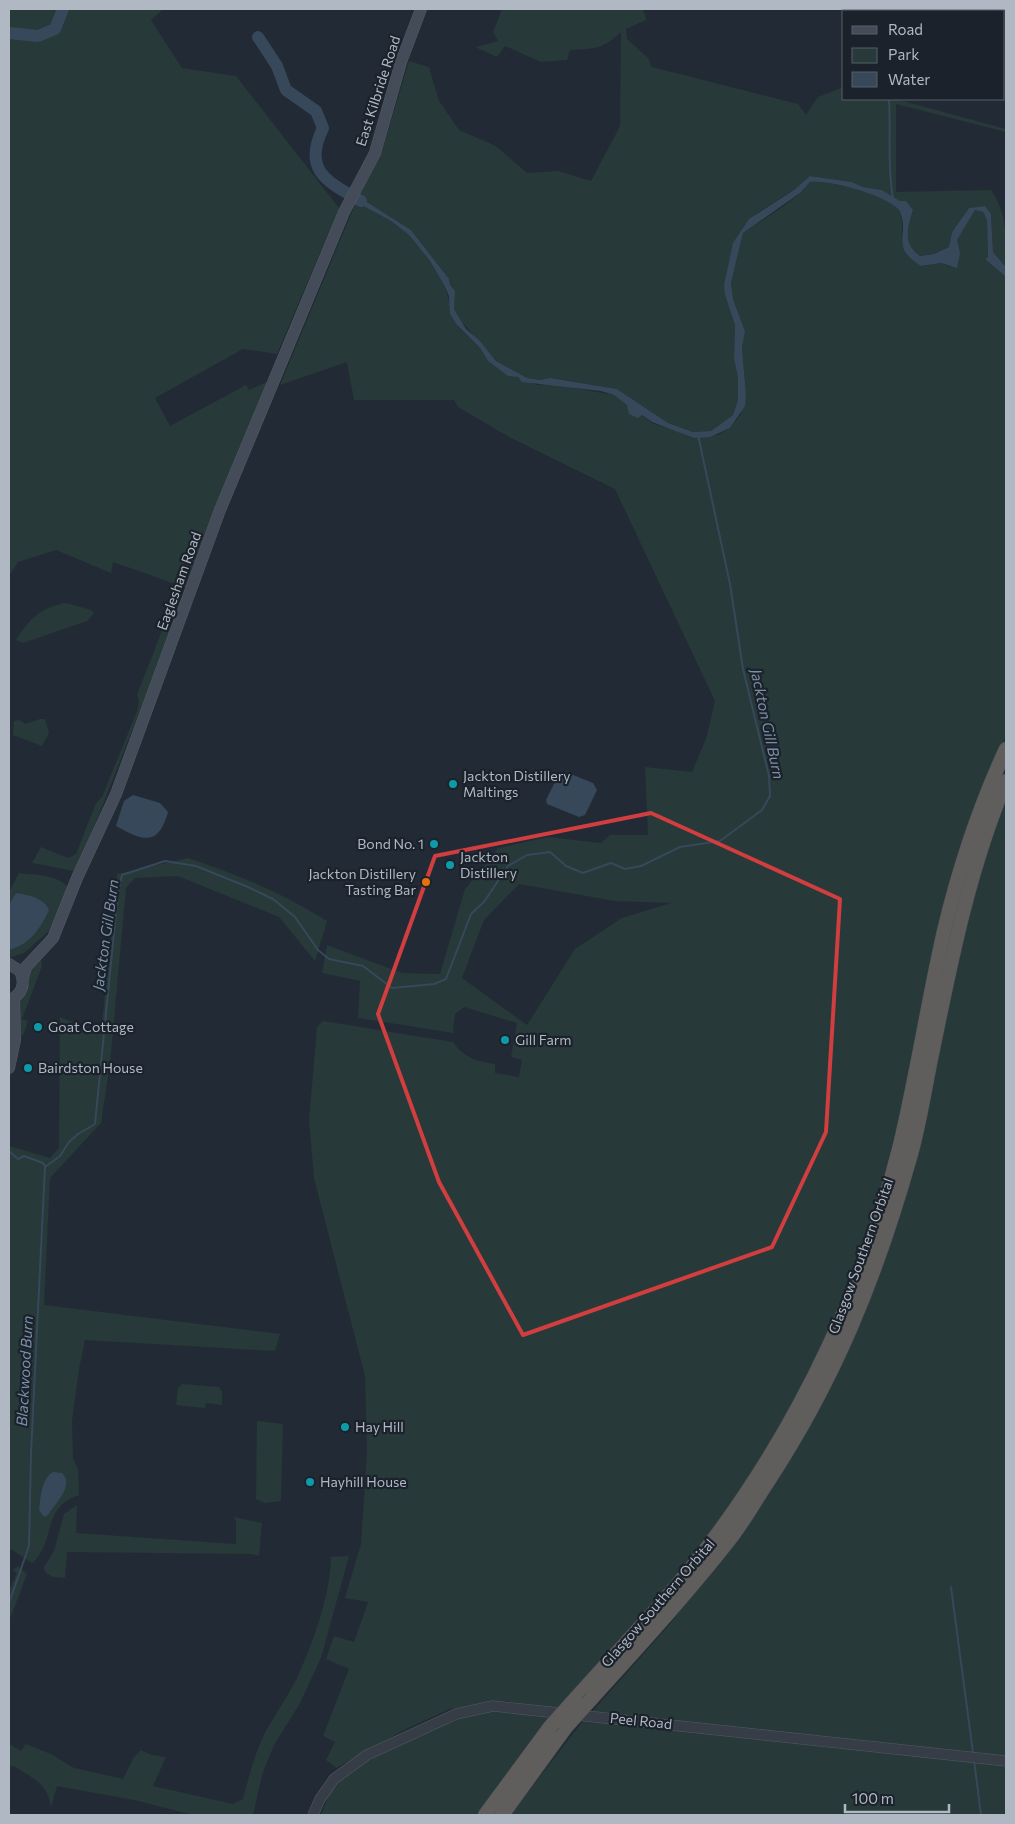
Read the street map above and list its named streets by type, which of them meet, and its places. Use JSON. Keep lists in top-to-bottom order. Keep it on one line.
{"streets":{"highway":["Glasgow Southern Orbital"],"main road":["East Kilbride Road","Eaglesham Road"],"street":["Peel Road"]},"crossings":[["East Kilbride Road","Eaglesham Road"]],"water":["Jackton Gill Burn","Blackwood Burn"],"places":["Jackton Distillery Maltings","Bond No. 1","Jackton Distillery","Jackton Distillery Tasting Bar","Goat Cottage","Gill Farm","Bairdston House","Hay Hill","Hayhill House"],"legend":["Road","Park","Water"],"scale_bar":"100 m"}
